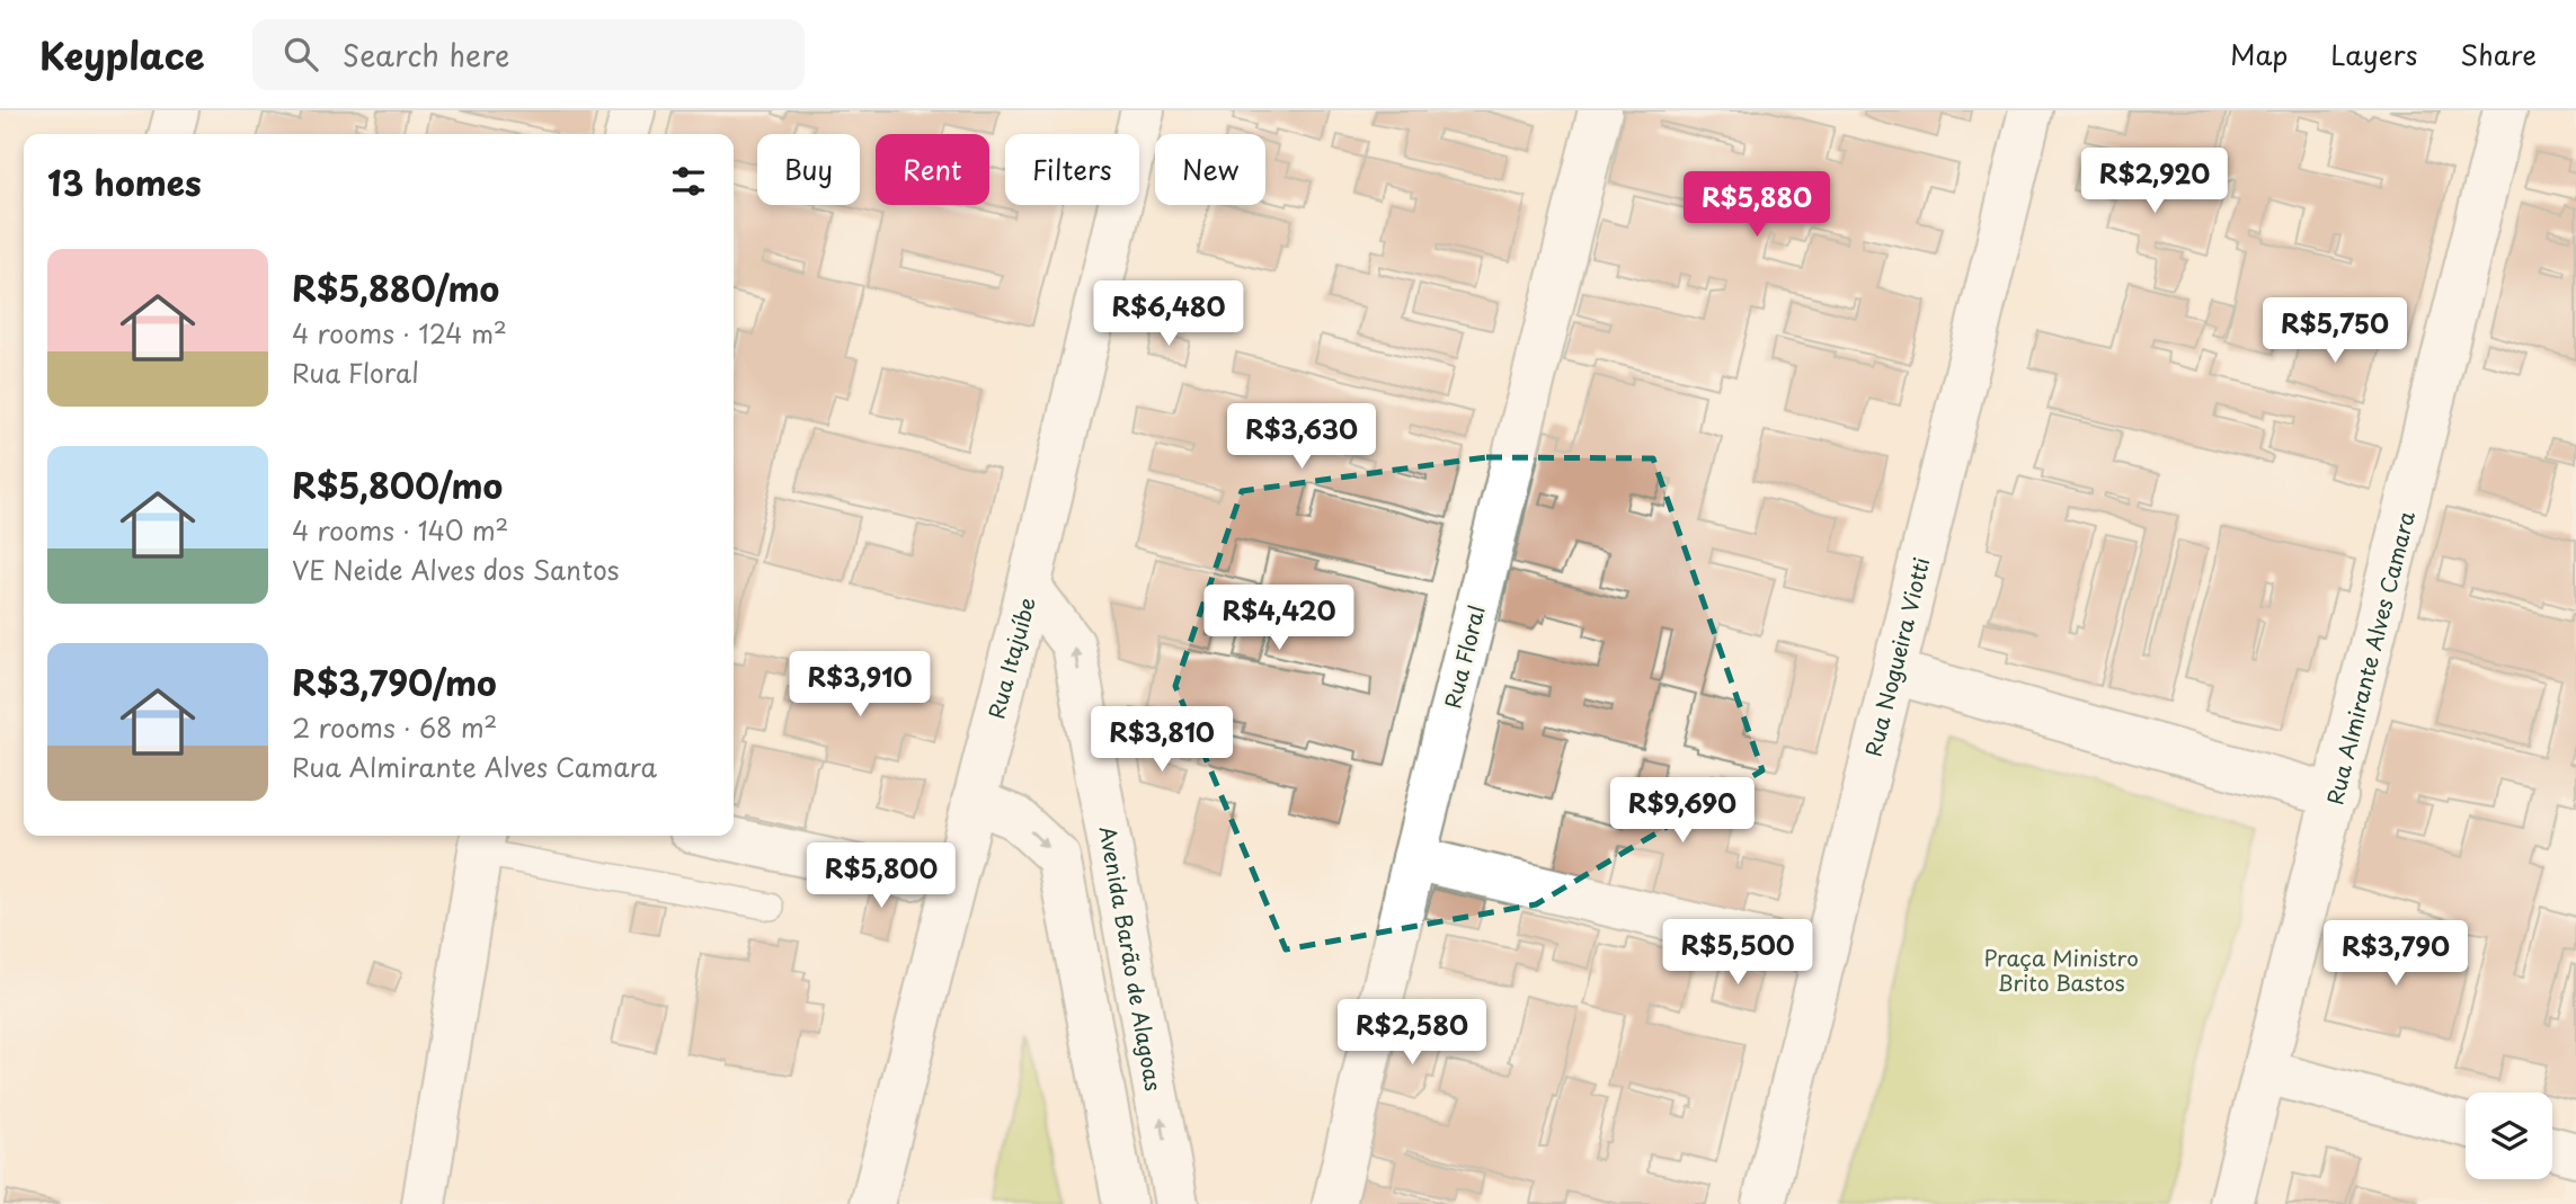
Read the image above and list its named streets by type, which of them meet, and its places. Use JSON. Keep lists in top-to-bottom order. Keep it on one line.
{"streets":{"street":["Rua Floral","Rua Nogueira Viotti","Rua Itajuíbe","Rua Almirante Alves Camara","Avenida Barão de Alagoas"]},"crossings":[["Rua Itajuíbe","Avenida Barão de Alagoas"]],"parks":["Praça Ministro Brito Bastos"],"page":{"header":"Keyplace","search":"Search here","nav":["Map","Layers","Share"],"chip":["Buy","Rent","Filters","New"],"heading":"13 homes","price":["R$2,920","R$5,880","R$6,480","R$5,750","R$3,630","R$4,420","R$3,910","R$3,810","R$9,690","R$5,800","R$5,500","R$3,790","R$2,580"],"list":[{"name":"R$5,880/mo","note":"4 rooms · 124 m² · Rua Floral"},{"name":"R$5,800/mo","note":"4 rooms · 140 m² · VE Neide Alves dos Santos"},{"name":"R$3,790/mo","note":"2 rooms · 68 m² · Rua Almirante Alves Camara"}]}}
